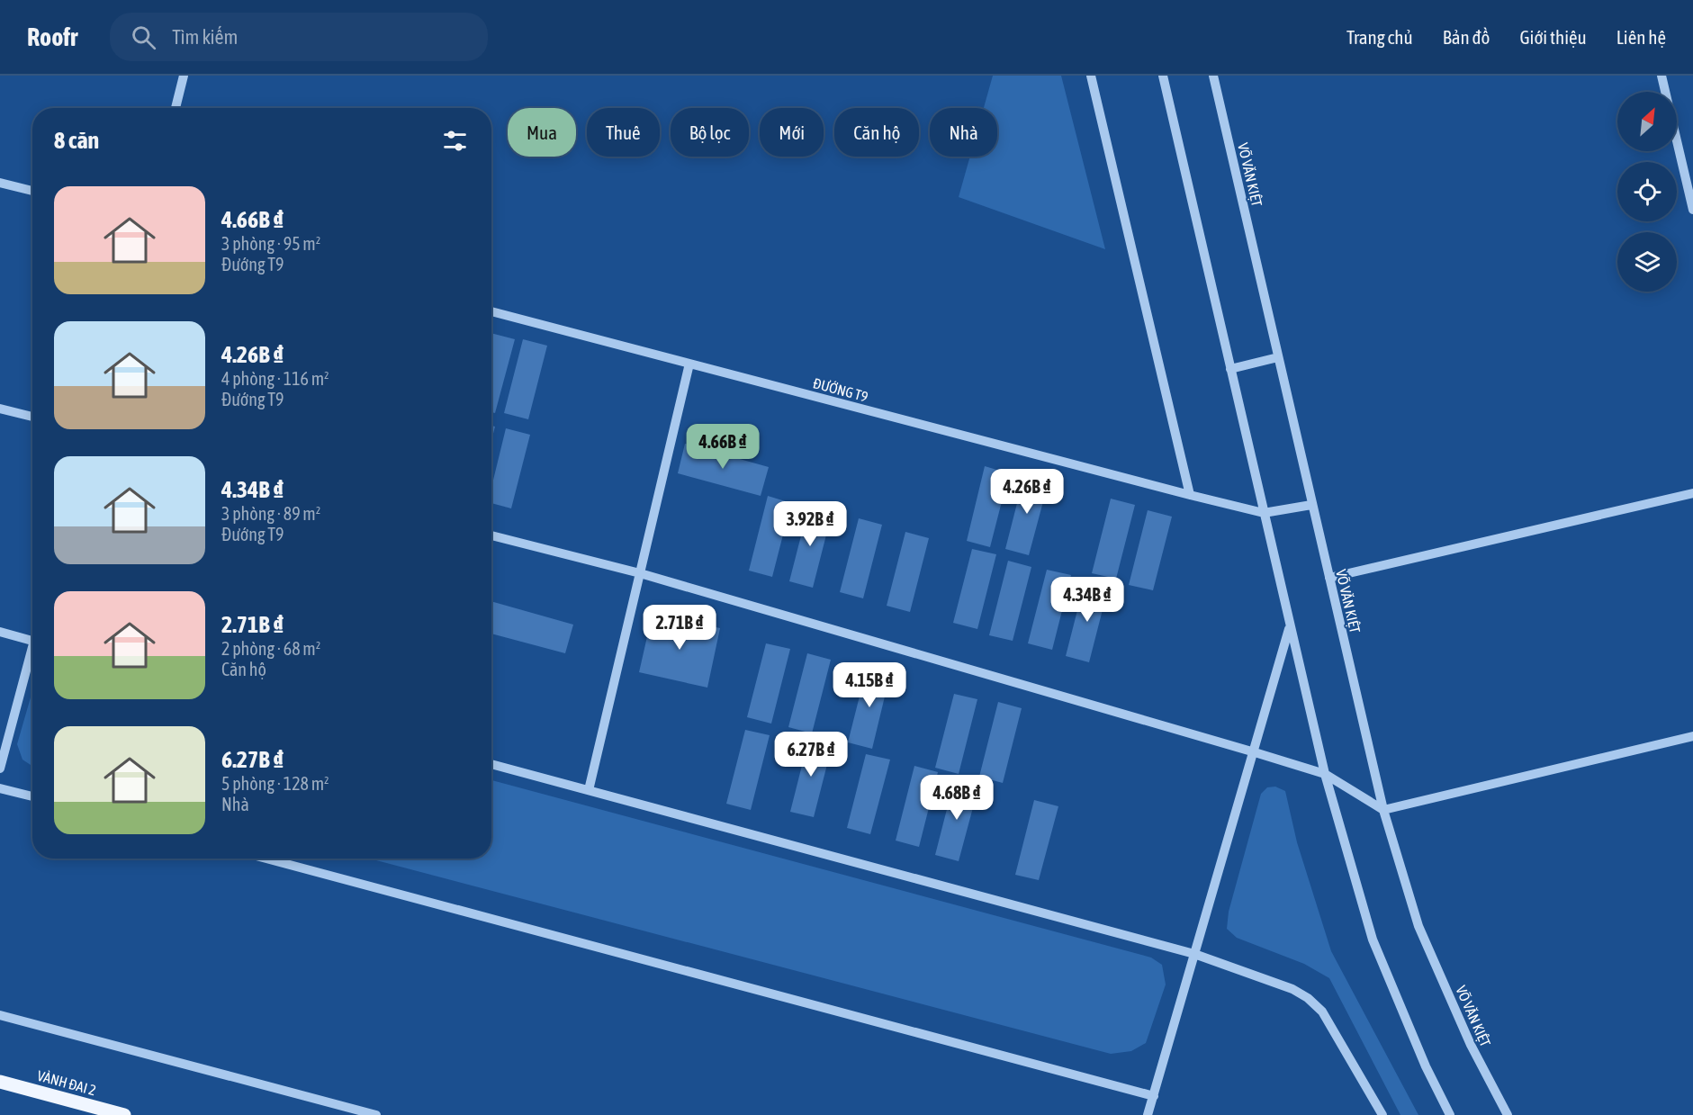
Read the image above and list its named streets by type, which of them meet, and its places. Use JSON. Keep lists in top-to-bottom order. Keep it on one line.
{"streets":{"main road":["VÀNH ĐAI 2"],"street":["VÕ VĂN KIỆT","ĐƯỚNG T9"]},"north":"top right","page":{"header":"Roofr","search":"Tìm kiếm","nav":["Trang chủ","Bản đồ","Giới thiệu","Liên hệ"],"chip":["Mua","Thuê","Bộ lọc","Mới","Căn hộ","Nhà"],"heading":"8 căn","list":[{"name":"4.66B ₫","note":"3 phòng · 95 m² · Đướng T9"},{"name":"4.26B ₫","note":"4 phòng · 116 m² · Đướng T9"},{"name":"4.34B ₫","note":"3 phòng · 89 m² · Đướng T9"},{"name":"2.71B ₫","note":"2 phòng · 68 m² · Căn hộ"},{"name":"6.27B ₫","note":"5 phòng · 128 m² · Nhà"}],"price":["4.66B ₫","4.26B ₫","3.92B ₫","4.34B ₫","2.71B ₫","4.15B ₫","6.27B ₫","4.68B ₫"]}}
